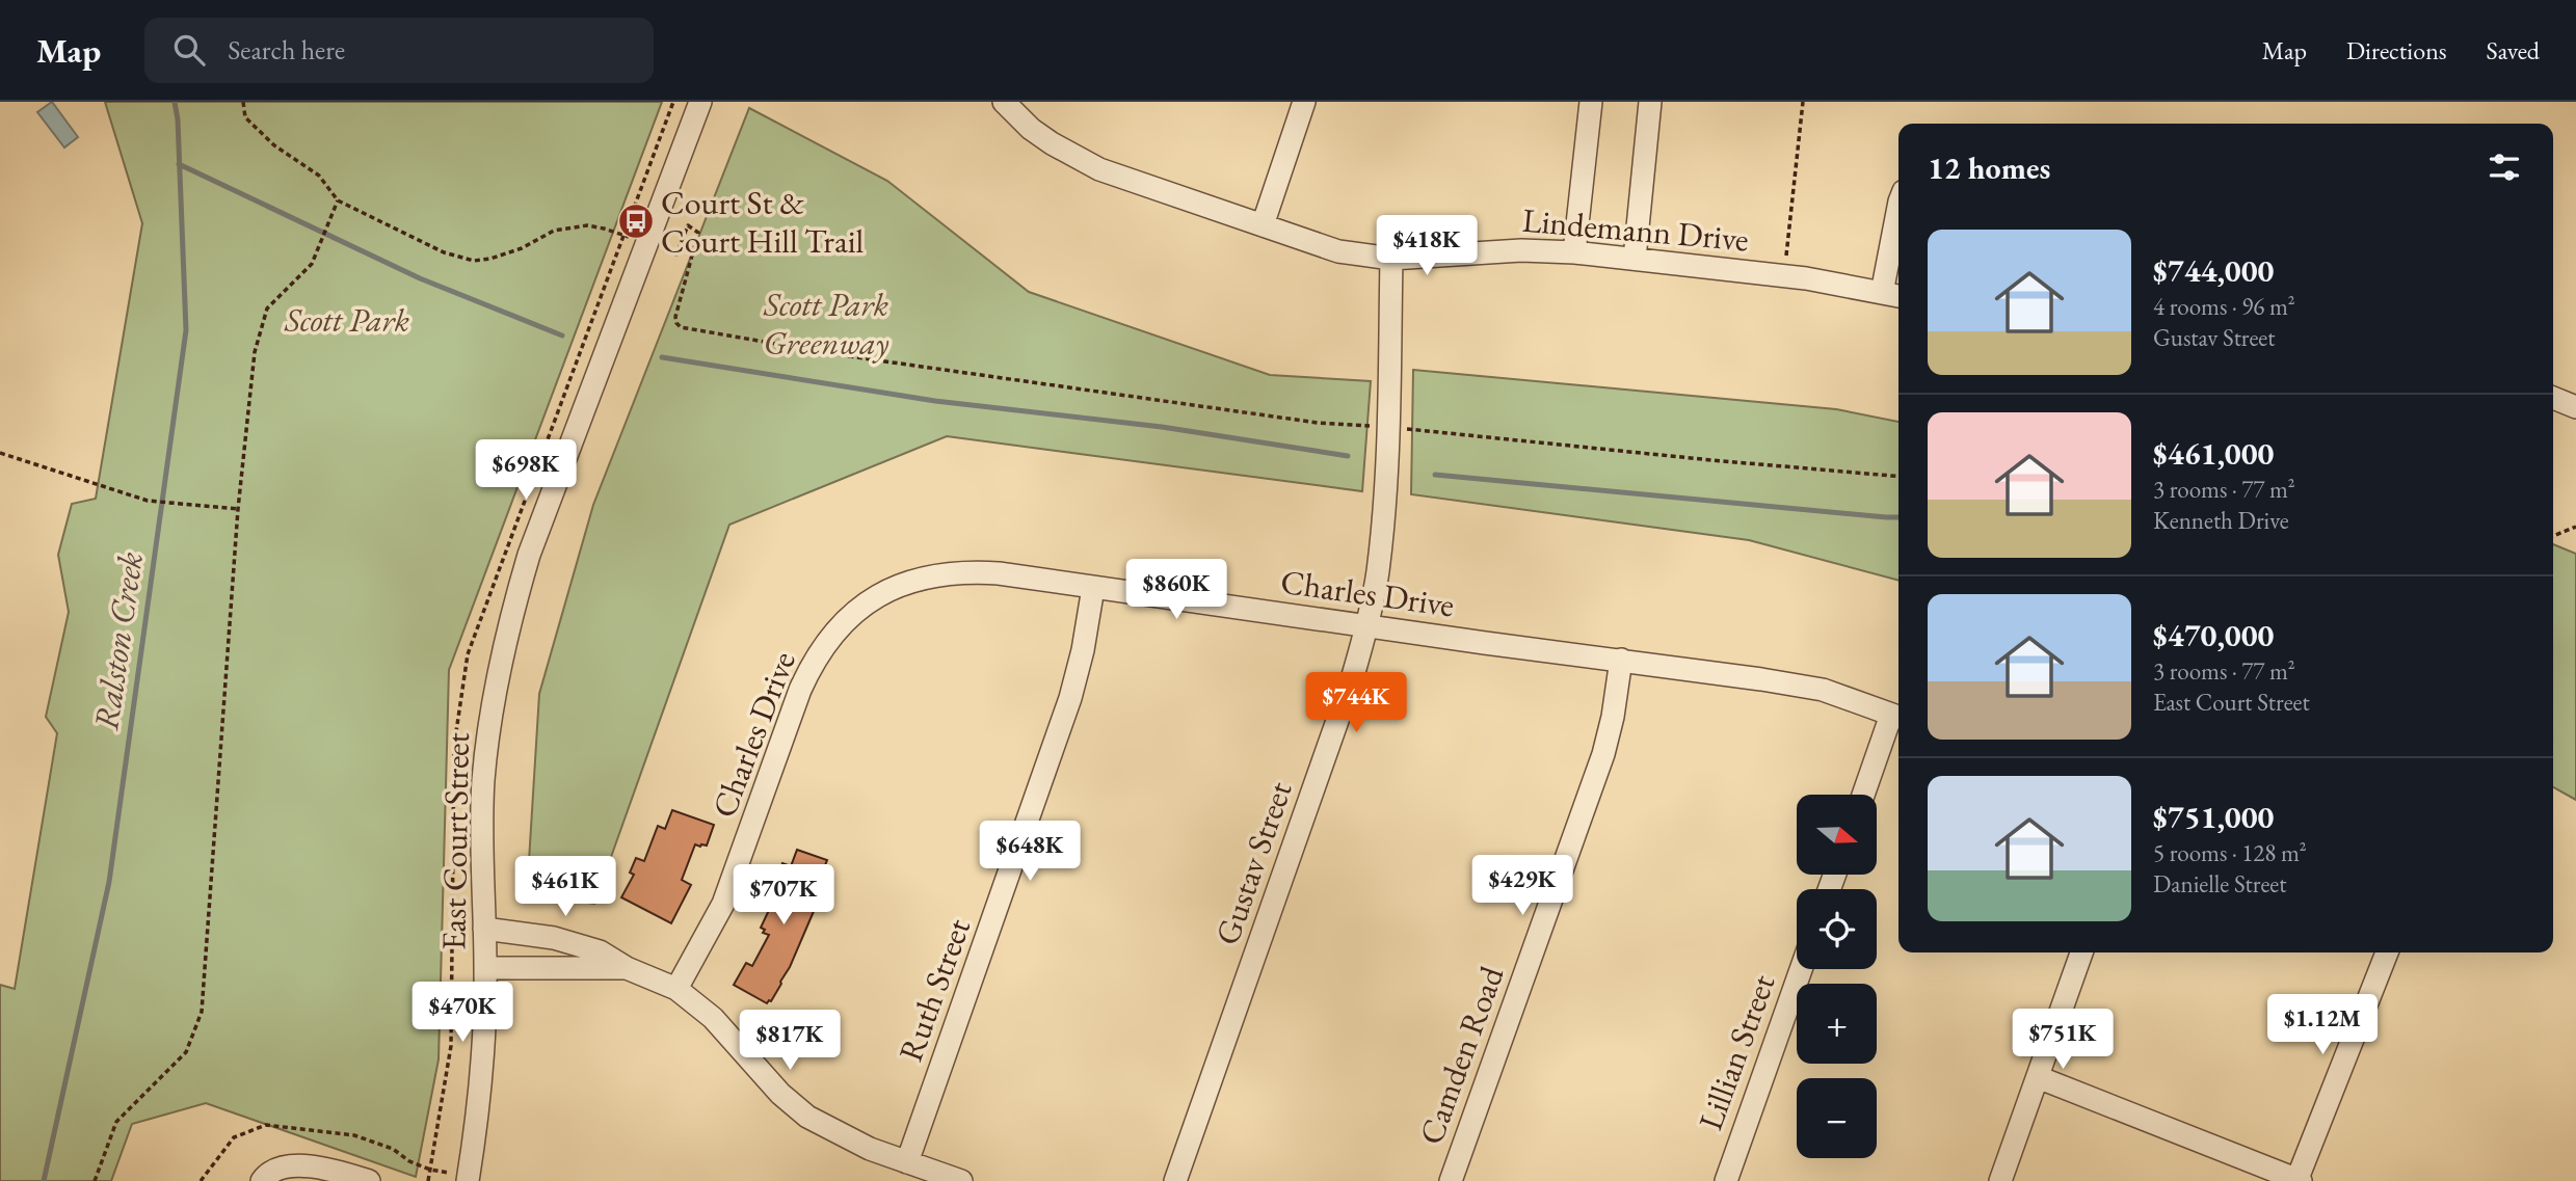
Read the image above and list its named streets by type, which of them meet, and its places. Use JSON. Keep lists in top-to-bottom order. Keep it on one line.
{"streets":{"street":["Lindemann Drive","Charles Drive","East Court Street","Gustav Street","Ruth Street","Lillian Street","Camden Road"]},"crossings":[["Lindemann Drive","Gustav Street"],["Charles Drive","Gustav Street"],["Charles Drive","Ruth Street"],["Charles Drive","Camden Road"]],"water":["Ralston Creek"],"parks":["Scott Park Greenway","Scott Park"],"places":{"bus stop":["Court St & Court Hill Trail"]},"north":"right","page":{"header":"Map","search":"Search here","nav":["Map","Directions","Saved"],"heading":"12 homes","list":[{"name":"$744,000","note":"4 rooms · 96 m² · Gustav Street"},{"name":"$461,000","note":"3 rooms · 77 m² · Kenneth Drive"},{"name":"$470,000","note":"3 rooms · 77 m² · East Court Street"},{"name":"$751,000","note":"5 rooms · 128 m² · Danielle Street"}],"price":["$418K","$698K","$860K","$744K","$648K","$429K","$461K","$707K","$470K","$1.12M","$751K","$817K"],"map_buttons":["+","−"]}}
